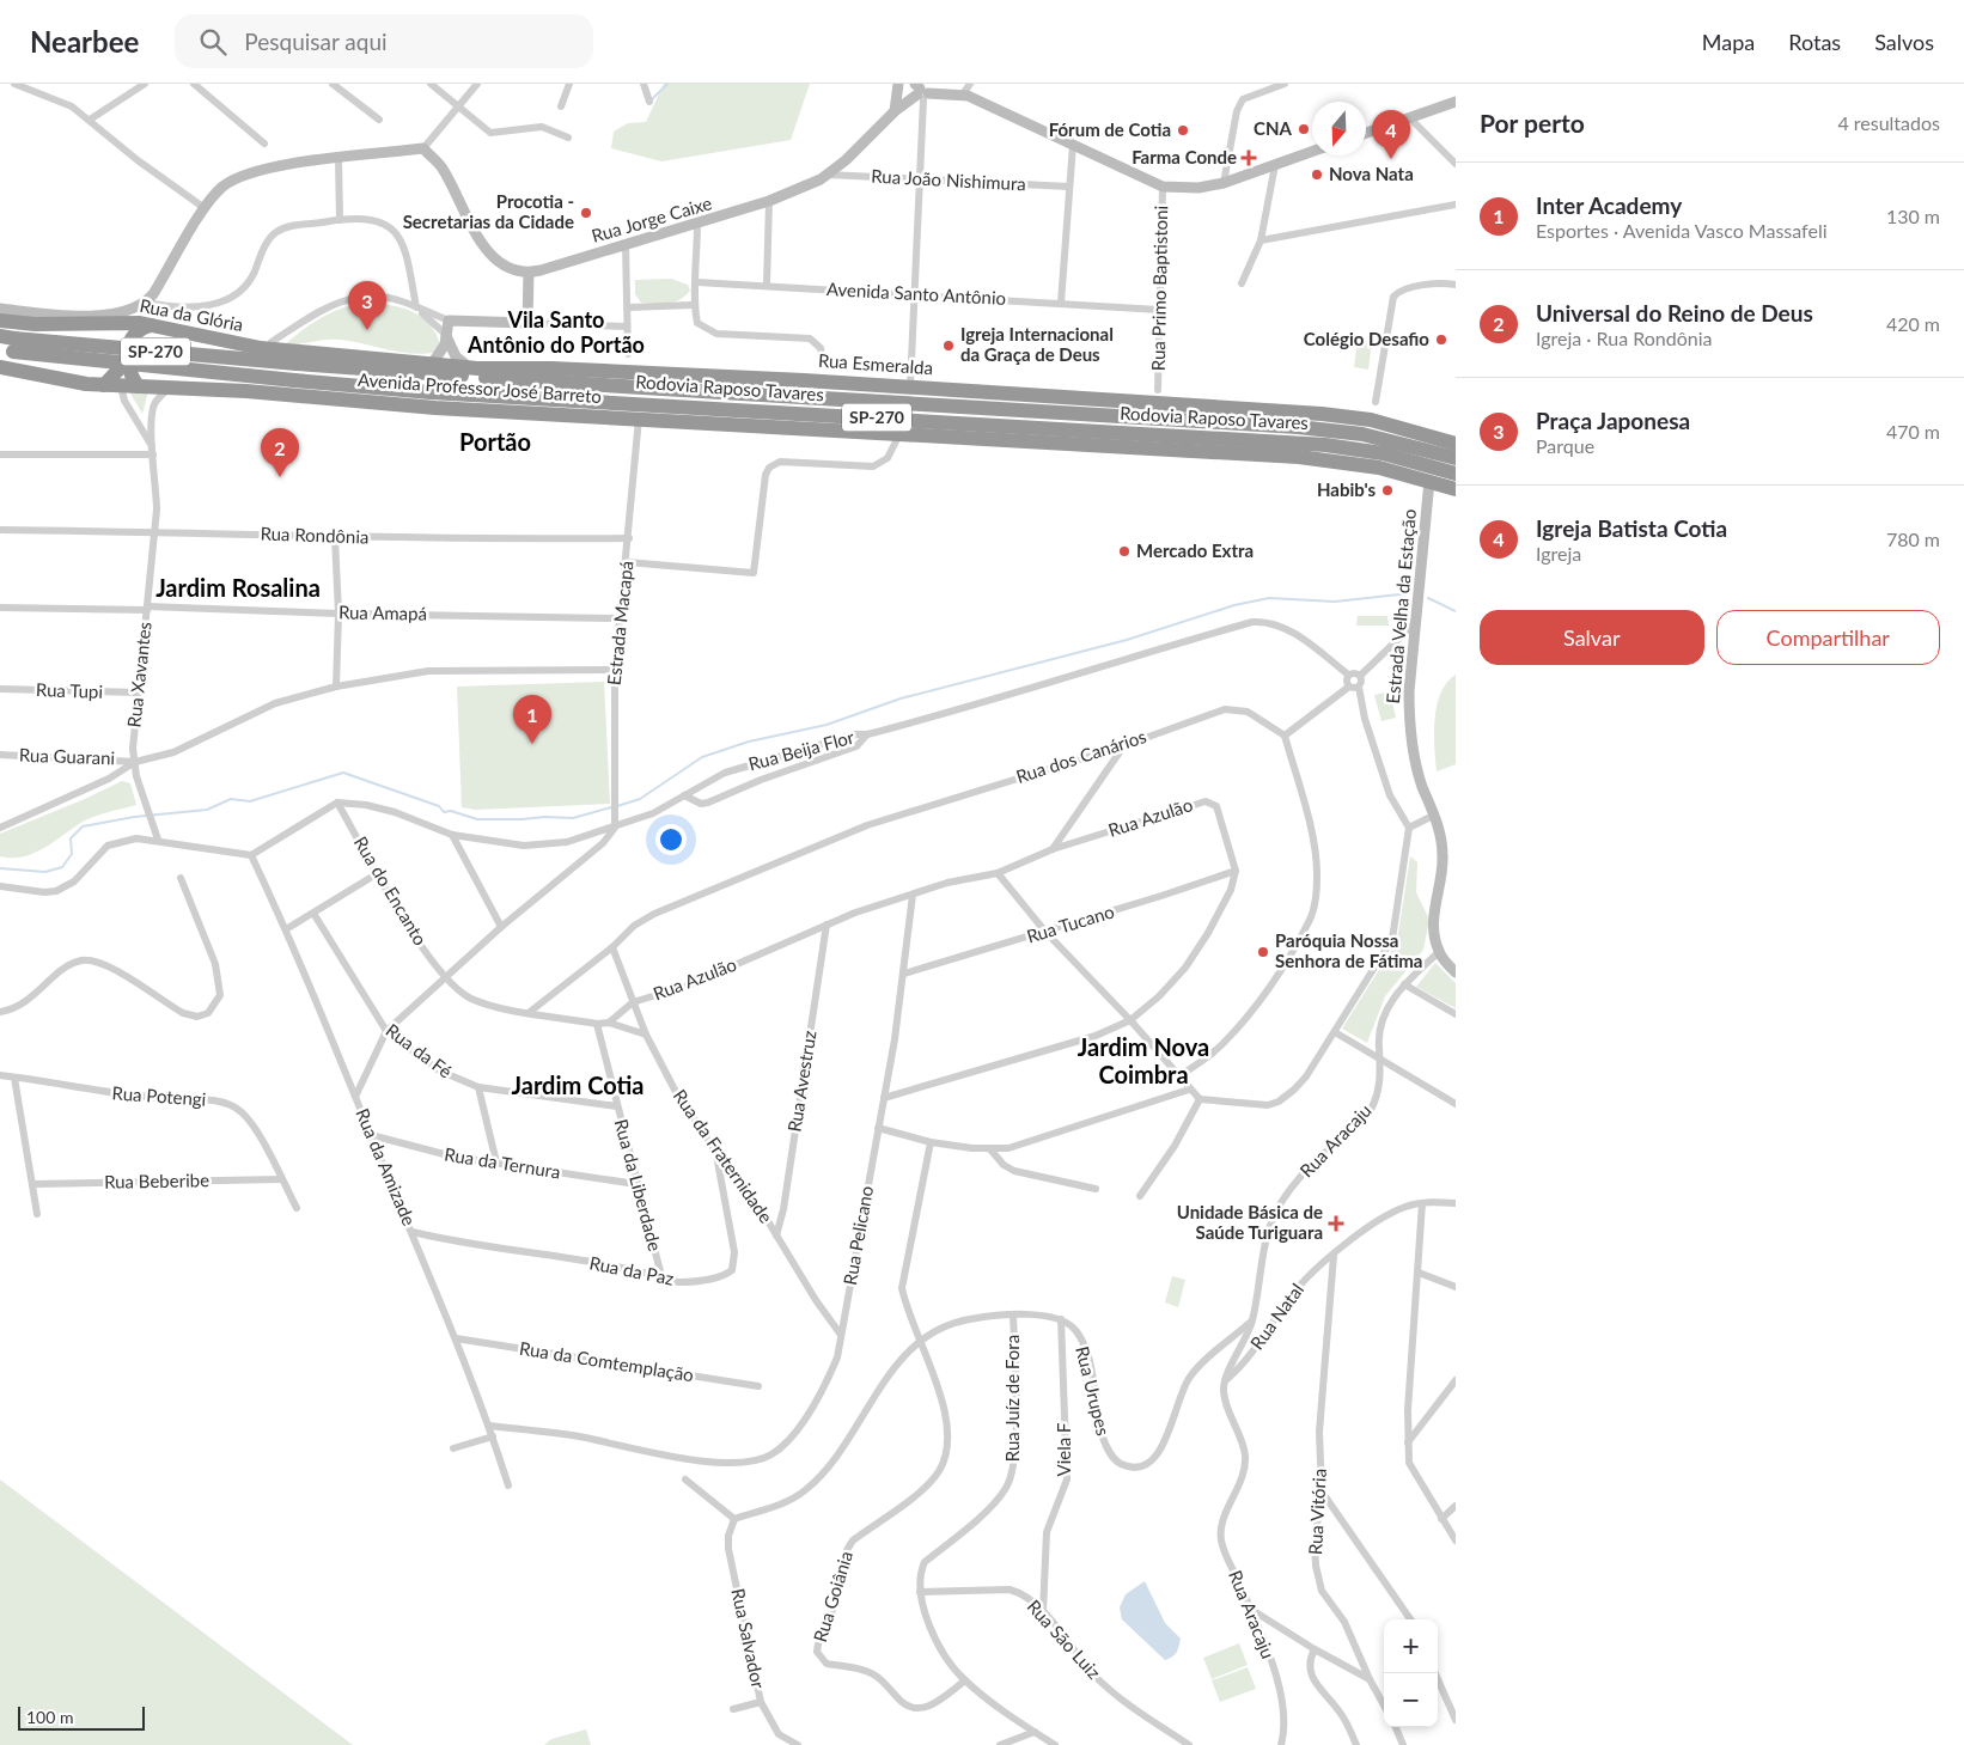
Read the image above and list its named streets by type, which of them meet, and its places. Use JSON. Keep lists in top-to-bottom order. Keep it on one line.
{"streets":{"highway":["Rua da Glória","SP-270","Rua Esmeralda","Avenida Professor José Barreto","Rodovia Raposo Tavares"],"main road":["Rua Jorge Caixe","Estrada Velha da Estação"],"street":["Rua João Nishimura","Rua Primo Baptistoni","Avenida Santo Antônio","Rua Rondônia","Rua Amapá","Estrada Macapá","Rua Xavantes","Rua Tupi","Rua Beija Flor","Rua Guarani","Rua dos Canários","Rua Azulão","Rua do Encanto","Rua Tucano","Rua da Fé","Rua Avestruz","Rua Potengi","Rua Aracaju","Rua da Fraternidade","Rua da Ternura","Rua da Amizade","Rua Beberibe","Rua da Liberdade","Rua Pelicano","Rua da Paz","Rua Natal","Rua da Comtemplação","Rua Urupes","Rua Juíz de Fora","Viela F","Rua Vitória","Rua Goiânia","Rua Salvador","Rua São Luiz"]},"crossings":[["Rua João Nishimura","Rua Jorge Caixe"],["Rua Primo Baptistoni","Avenida Santo Antônio"],["Rua da Glória","Avenida Professor José Barreto"],["Rua Esmeralda","Avenida Professor José Barreto"],["Avenida Professor José Barreto","Estrada Velha da Estação"],["Avenida Professor José Barreto","Estrada Macapá"],["Avenida Professor José Barreto","Rua Xavantes"],["Rua Rondônia","Estrada Macapá"],["Rua Rondônia","Rua Xavantes"],["Estrada Velha da Estação","Rua Aracaju"],["Rua Amapá","Estrada Macapá"],["Rua Amapá","Rua Xavantes"],["Estrada Macapá","Rua Beija Flor"],["Rua Xavantes","Rua Tupi"],["Rua Xavantes","Rua Guarani"],["Rua Beija Flor","Rua do Encanto"],["Rua Beija Flor","Rua da Fé"],["Rua Beija Flor","Rua da Amizade"],["Rua dos Canários","Rua da Fraternidade"],["Rua Azulão","Rua Tucano"],["Rua Azulão","Rua Avestruz"],["Rua Azulão","Rua da Fraternidade"],["Rua Azulão","Rua Pelicano"],["Rua Tucano","Rua Pelicano"],["Rua da Fé","Rua da Liberdade"],["Rua Avestruz","Rua da Fraternidade"],["Rua Potengi","Rua Beberibe"],["Rua Aracaju","Rua Natal"],["Rua Aracaju","Rua Urupes"],["Rua da Fraternidade","Rua Pelicano"],["Rua da Fraternidade","Rua da Paz"],["Rua da Ternura","Rua da Amizade"],["Rua da Ternura","Rua da Liberdade"],["Rua da Amizade","Rua Pelicano"],["Rua da Amizade","Rua da Paz"],["Rua da Amizade","Rua da Comtemplação"],["Rua da Liberdade","Rua da Paz"],["Rua Natal","Rua Vitória"],["Rua Urupes","Viela F"],["Rua Juíz de Fora","Rua Goiânia"],["Rua Juíz de Fora","Rua São Luiz"],["Viela F","Rua São Luiz"]],"districts":["Vila Santo Antônio do Portão","Portão","Jardim Rosalina","Jardim Nova Coimbra","Jardim Cotia"],"places":{"other":["CNA","Fórum de Cotia","Nova Nata","Procotia - Secretarias da Cidade","Colégio Desafio","Igreja Internacional da Graça de Deus","Habib's","Mercado Extra","Paróquia Nossa Senhora de Fátima"],"health":["Farma Conde","Unidade Básica de Saúde Turiguara"]},"scale_bar":"100 m","north":"bottom","page":{"header":"Nearbee","search":"Pesquisar aqui","nav":["Mapa","Rotas","Salvos"],"heading":["Por perto","4 resultados"],"pins":["4","3","2","1"],"list":[{"mark":"1","name":"Inter Academy","note":"Esportes · Avenida Vasco Massafeli","value":"130 m"},{"mark":"2","name":"Universal do Reino de Deus","note":"Igreja · Rua Rondônia","value":"420 m"},{"mark":"3","name":"Praça Japonesa","note":"Parque","value":"470 m"},{"mark":"4","name":"Igreja Batista Cotia","note":"Igreja","value":"780 m"}],"buttons":["Salvar","Compartilhar"],"map_buttons":["+","−"],"scale":"100 m"}}
